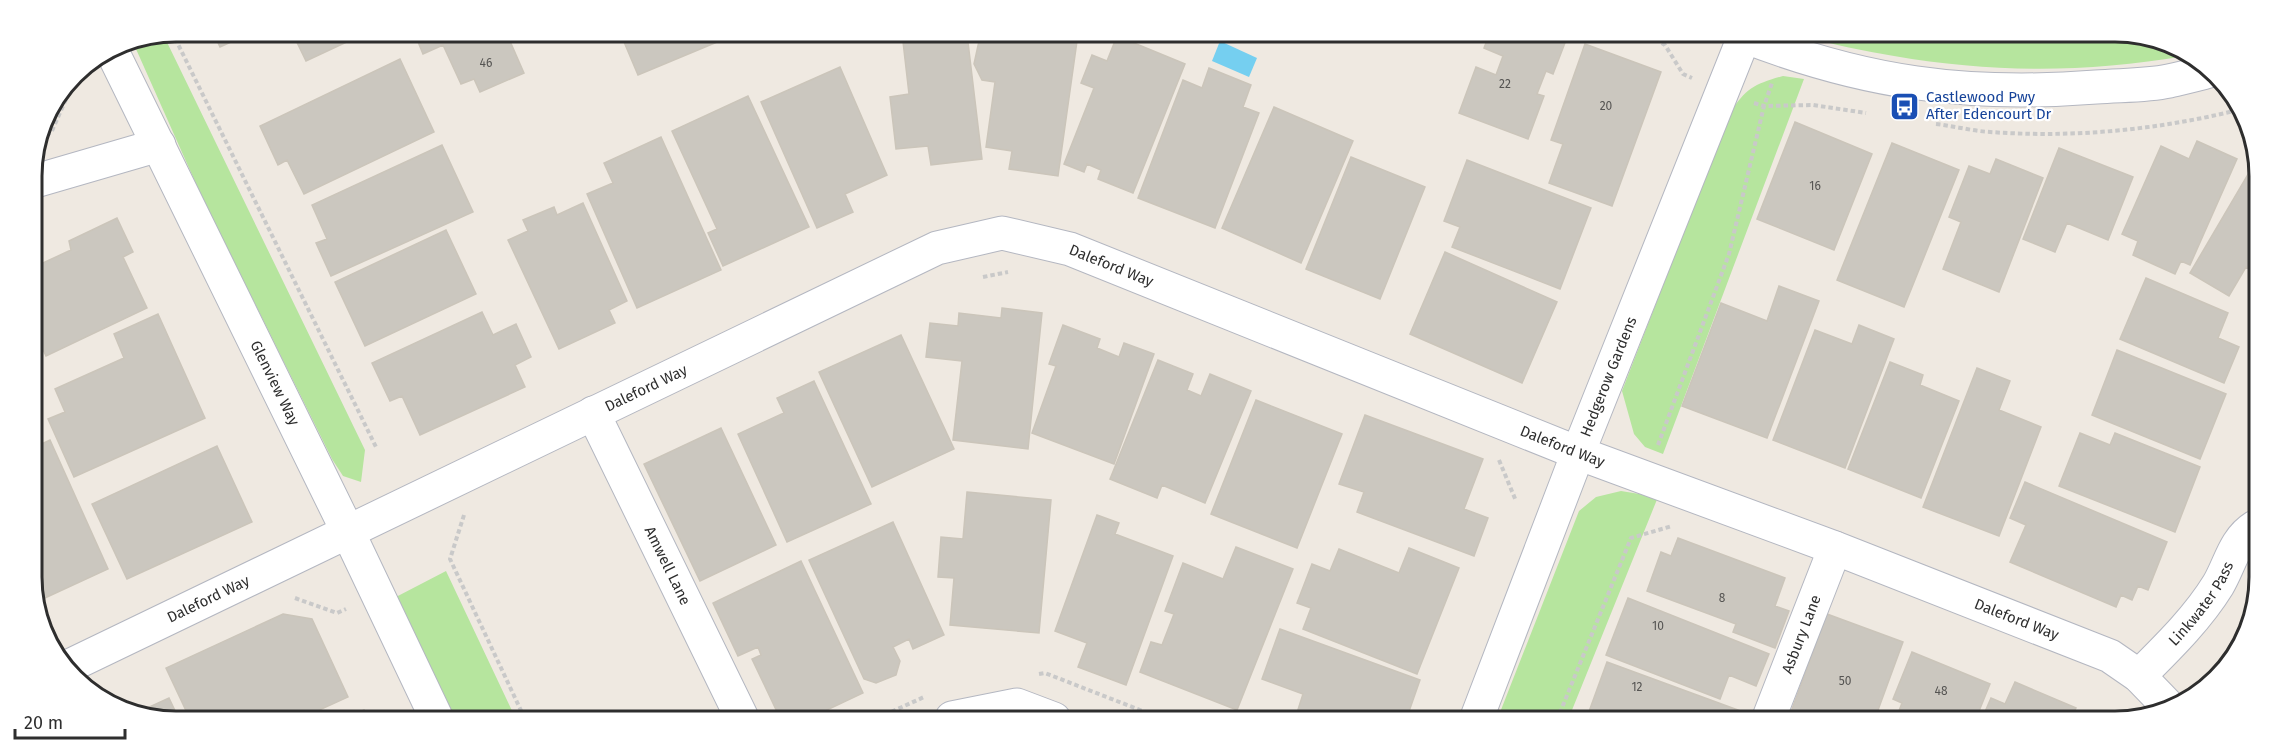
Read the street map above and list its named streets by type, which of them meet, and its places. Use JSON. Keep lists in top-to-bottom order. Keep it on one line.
{"streets":{"street":["Daleford Way","Hedgerow Gardens","Glenview Way","Amwell Lane","Linkwater Pass","Asbury Lane"]},"crossings":[["Daleford Way","Hedgerow Gardens"],["Daleford Way","Glenview Way"],["Daleford Way","Amwell Lane"],["Daleford Way","Linkwater Pass"],["Daleford Way","Asbury Lane"]],"places":{"bus stop":["Castlewood Pwy After Edencourt Dr"]},"house_numbers":["46","22","20","16","8","10","50","12","48"],"scale_bar":"20 m"}
